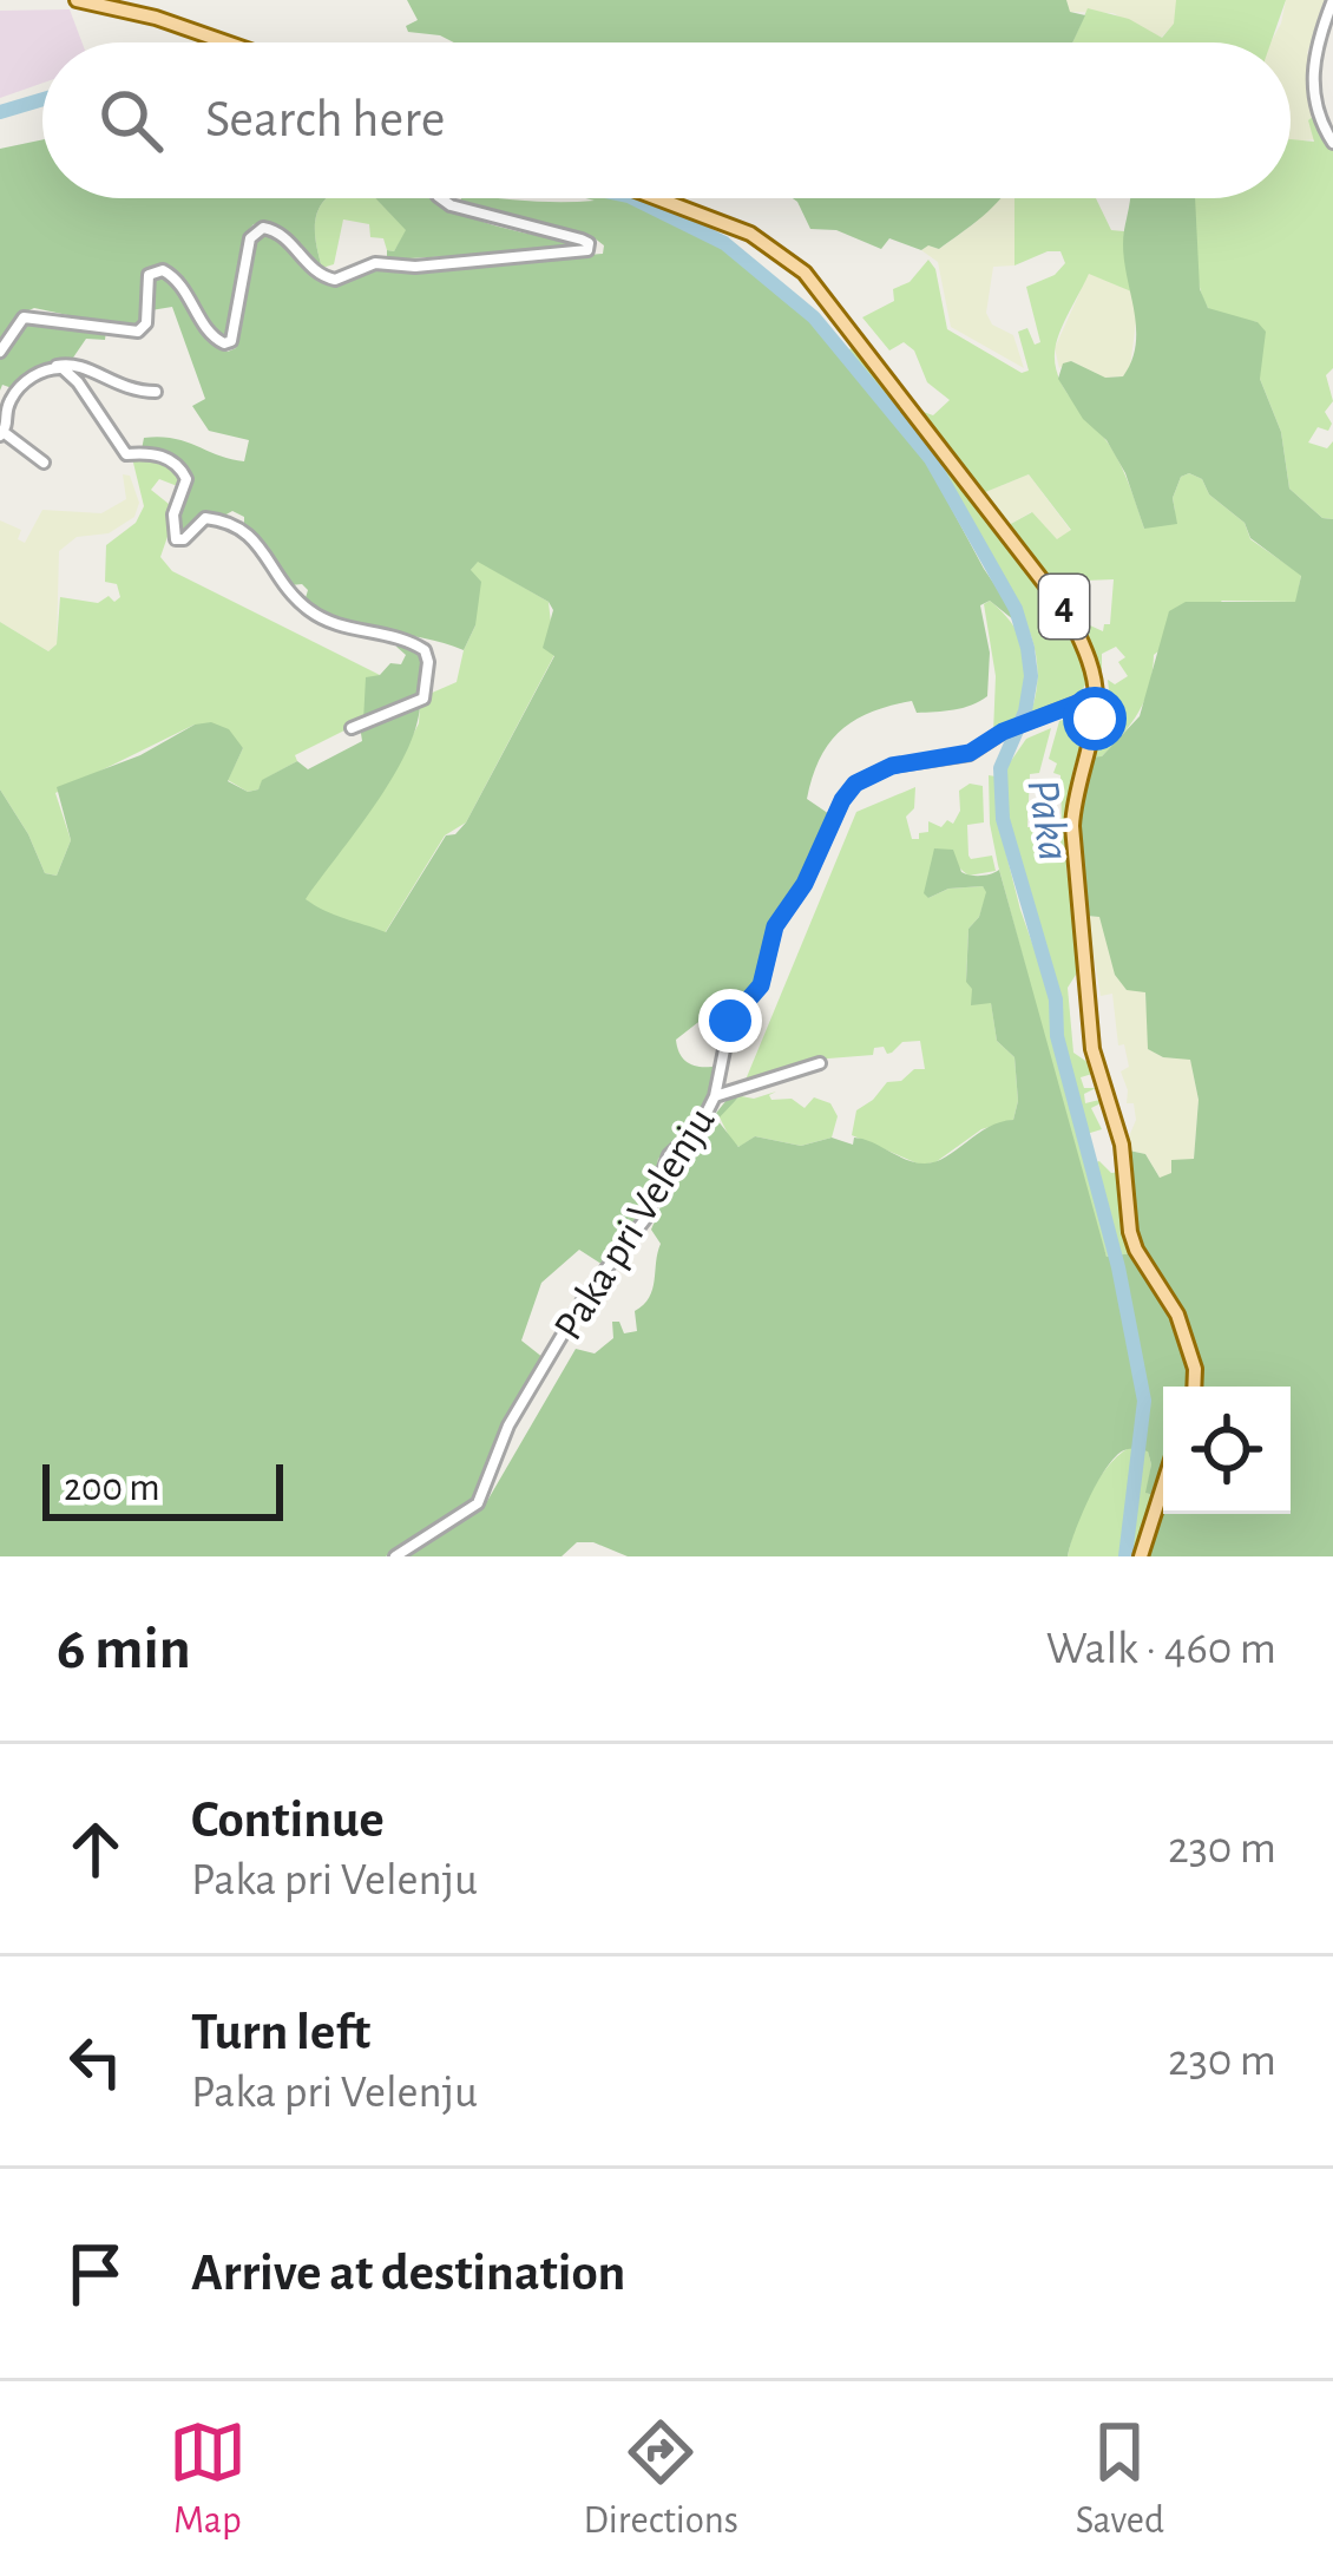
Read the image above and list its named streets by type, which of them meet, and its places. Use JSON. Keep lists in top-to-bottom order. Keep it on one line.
{"streets":{"main road":["4"],"street":["Paka pri Velenju"]},"crossings":[["4","Paka pri Velenju"]],"water":["Paka"],"scale_bar":"200 m","page":{"search":"Search here","scale":"200 m","heading":["6 min","Walk · 460 m"],"list":[["Continue","Paka pri Velenju","230 m"],["Turn left","Paka pri Velenju","230 m"],"Arrive at destination"],"nav":["Map","Directions","Saved"]}}
